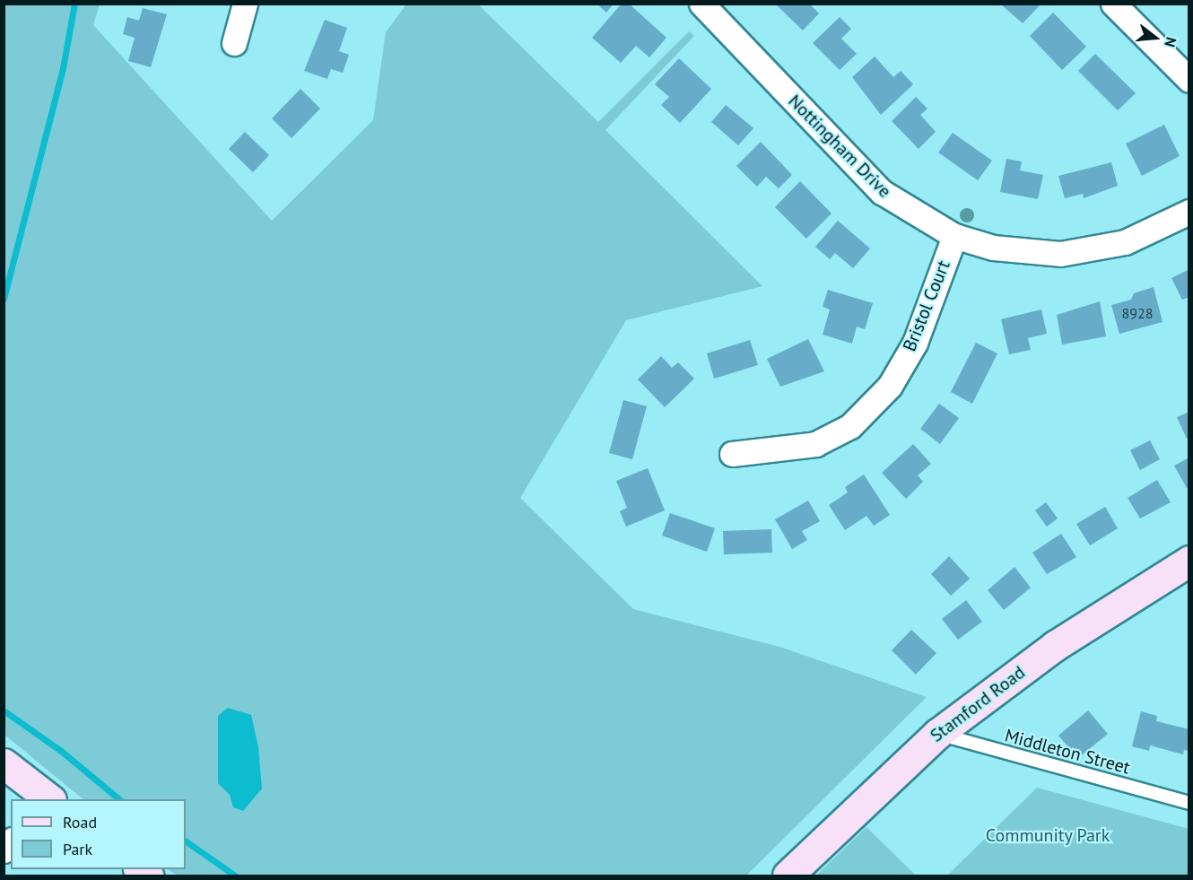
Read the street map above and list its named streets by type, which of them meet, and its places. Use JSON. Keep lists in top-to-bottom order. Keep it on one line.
{"streets":{"street":["Nottingham Drive","Bristol Court","Stamford Road"],"lane":["Middleton Street"]},"crossings":[["Nottingham Drive","Bristol Court"],["Stamford Road","Middleton Street"]],"parks":["Community Park"],"house_numbers":["8928"],"legend":["Road","Park"],"north":"right"}
